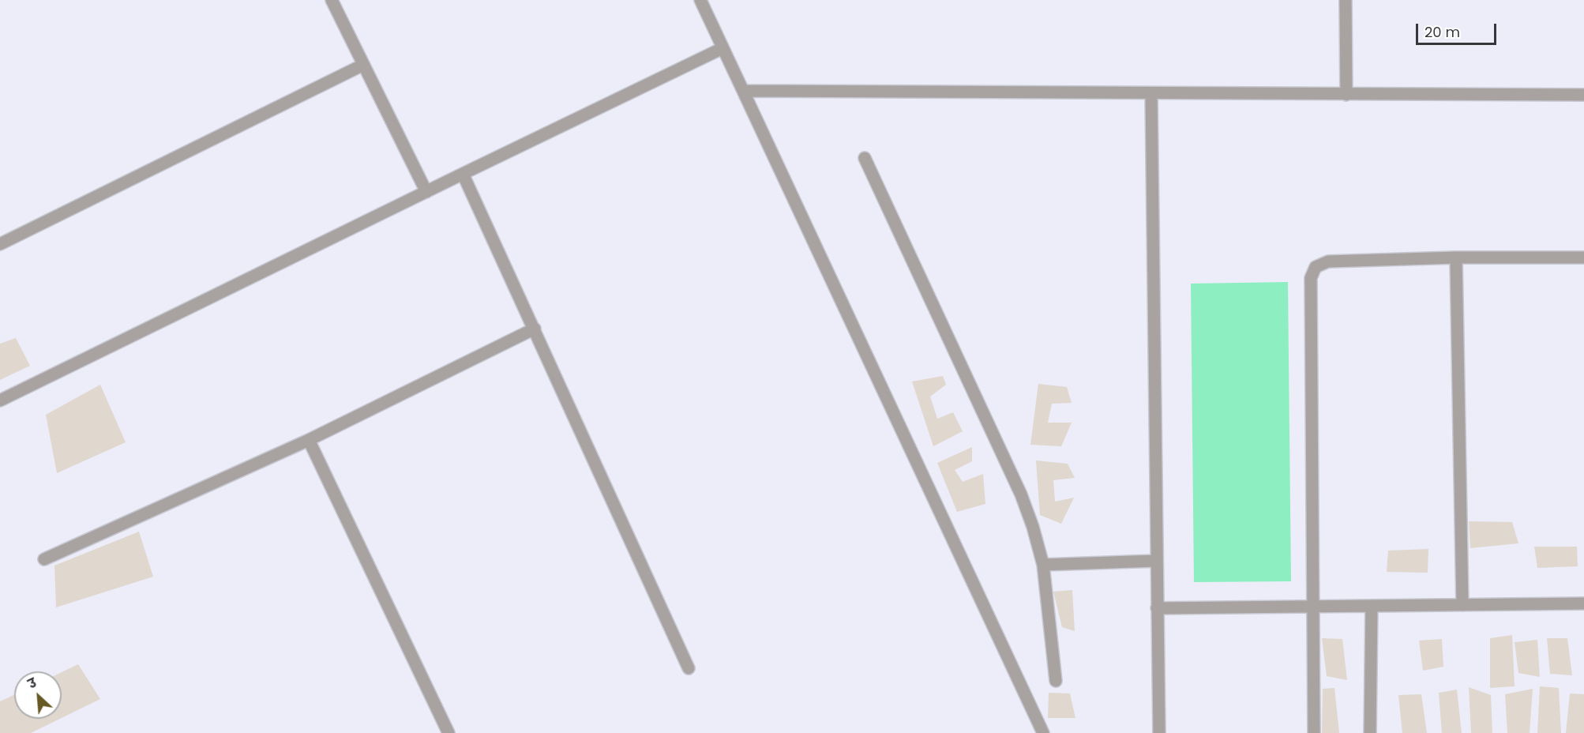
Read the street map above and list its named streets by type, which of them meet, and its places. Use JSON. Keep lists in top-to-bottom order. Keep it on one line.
{"scale_bar":"20 m","north":"top left"}
